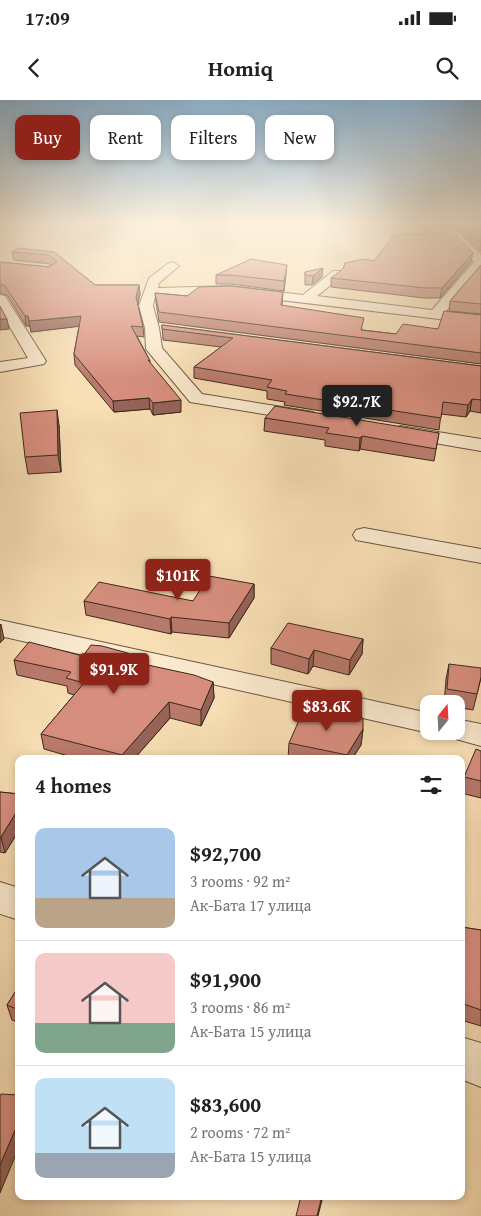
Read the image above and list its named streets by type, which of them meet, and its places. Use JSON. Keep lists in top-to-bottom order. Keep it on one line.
{"north":"top","page":{"status":"17:09","header":"Homiq","chip":["Buy","Rent","Filters","New"],"price":["$92.7K","$101K","$91.9K","$83.6K"],"heading":"4 homes","list":[{"name":"$92,700","note":"3 rooms · 92 m² · Ак-Бата 17 улица"},{"name":"$91,900","note":"3 rooms · 86 m² · Ак-Бата 15 улица"},{"name":"$83,600","note":"2 rooms · 72 m² · Ак-Бата 15 улица"}]}}
